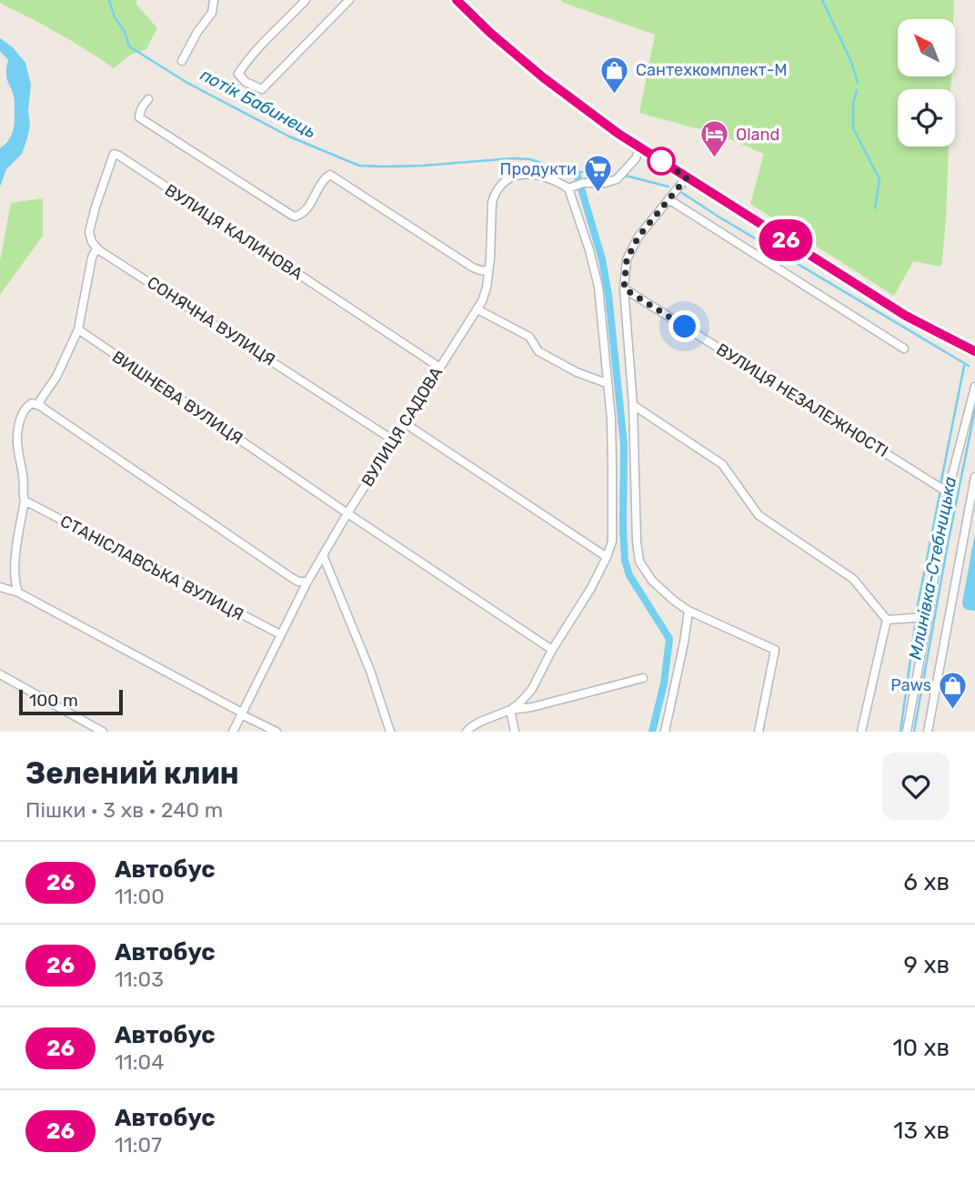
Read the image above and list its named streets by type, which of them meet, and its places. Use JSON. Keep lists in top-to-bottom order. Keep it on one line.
{"streets":{"street":["ВУЛИЦЯ КАЛИНОВА","СОНЯЧНА ВУЛИЦЯ","ВИШНЕВА ВУЛИЦЯ","ВУЛИЦЯ НЕЗАЛЕЖНОСТІ","ВУЛИЦЯ САДОВА","СТАНІСЛАВСЬКА ВУЛИЦЯ"]},"crossings":[["ВУЛИЦЯ КАЛИНОВА","СОНЯЧНА ВУЛИЦЯ"],["ВУЛИЦЯ КАЛИНОВА","ВУЛИЦЯ САДОВА"],["СОНЯЧНА ВУЛИЦЯ","ВУЛИЦЯ САДОВА"],["ВИШНЕВА ВУЛИЦЯ","ВУЛИЦЯ САДОВА"],["ВУЛИЦЯ САДОВА","СТАНІСЛАВСЬКА ВУЛИЦЯ"]],"water":["потік Бабинець","Млинівка-Стебницька"],"places":{"shop":["Сантехкомплект-М","Paws"],"hotel":["Oland"],"supermarket":["Продукти"]},"lines":["bus line 26"],"scale_bar":"100 m","north":"top left","page":{"on_map":"26","scale":"100 m","heading":["Зелений клин","Пішки · 3 хв · 240 m"],"list":[{"mark":"26","name":"Автобус","note":"11:00","value":"6 хв"},{"mark":"26","name":"Автобус","note":"11:03","value":"9 хв"},{"mark":"26","name":"Автобус","note":"11:04","value":"10 хв"},{"mark":"26","name":"Автобус","note":"11:07","value":"13 хв"}]}}
